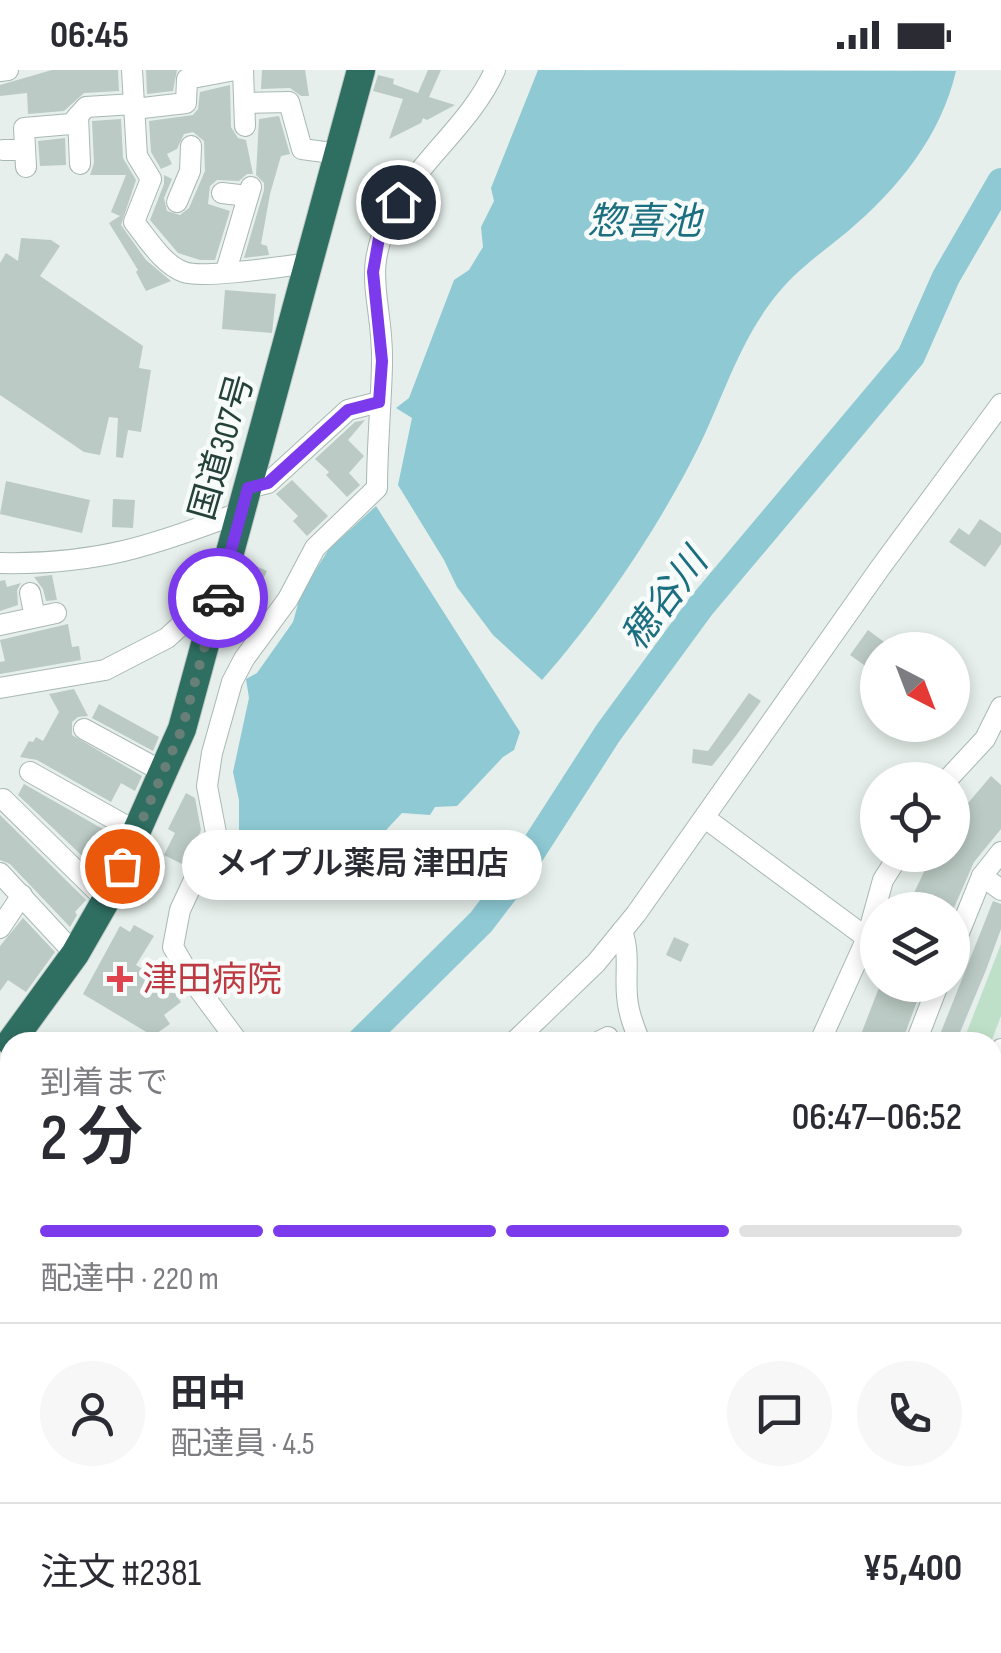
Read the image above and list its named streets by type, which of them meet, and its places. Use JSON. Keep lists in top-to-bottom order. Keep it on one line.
{"streets":{"highway":["国道307号"]},"water":["惣喜池","穂谷川"],"places":{"other":["メイプル薬局 津田店"],"health":["津田病院"]},"north":"bottom right","page":{"status":"06:45","bubble":"メイプル薬局 津田店","heading":["2 分","到着まで","06:47–06:52"],"panel":["田中","配達員 · 4.5","注文 #2381","¥5,400"],"bar":"配達中 · 220 m"}}
